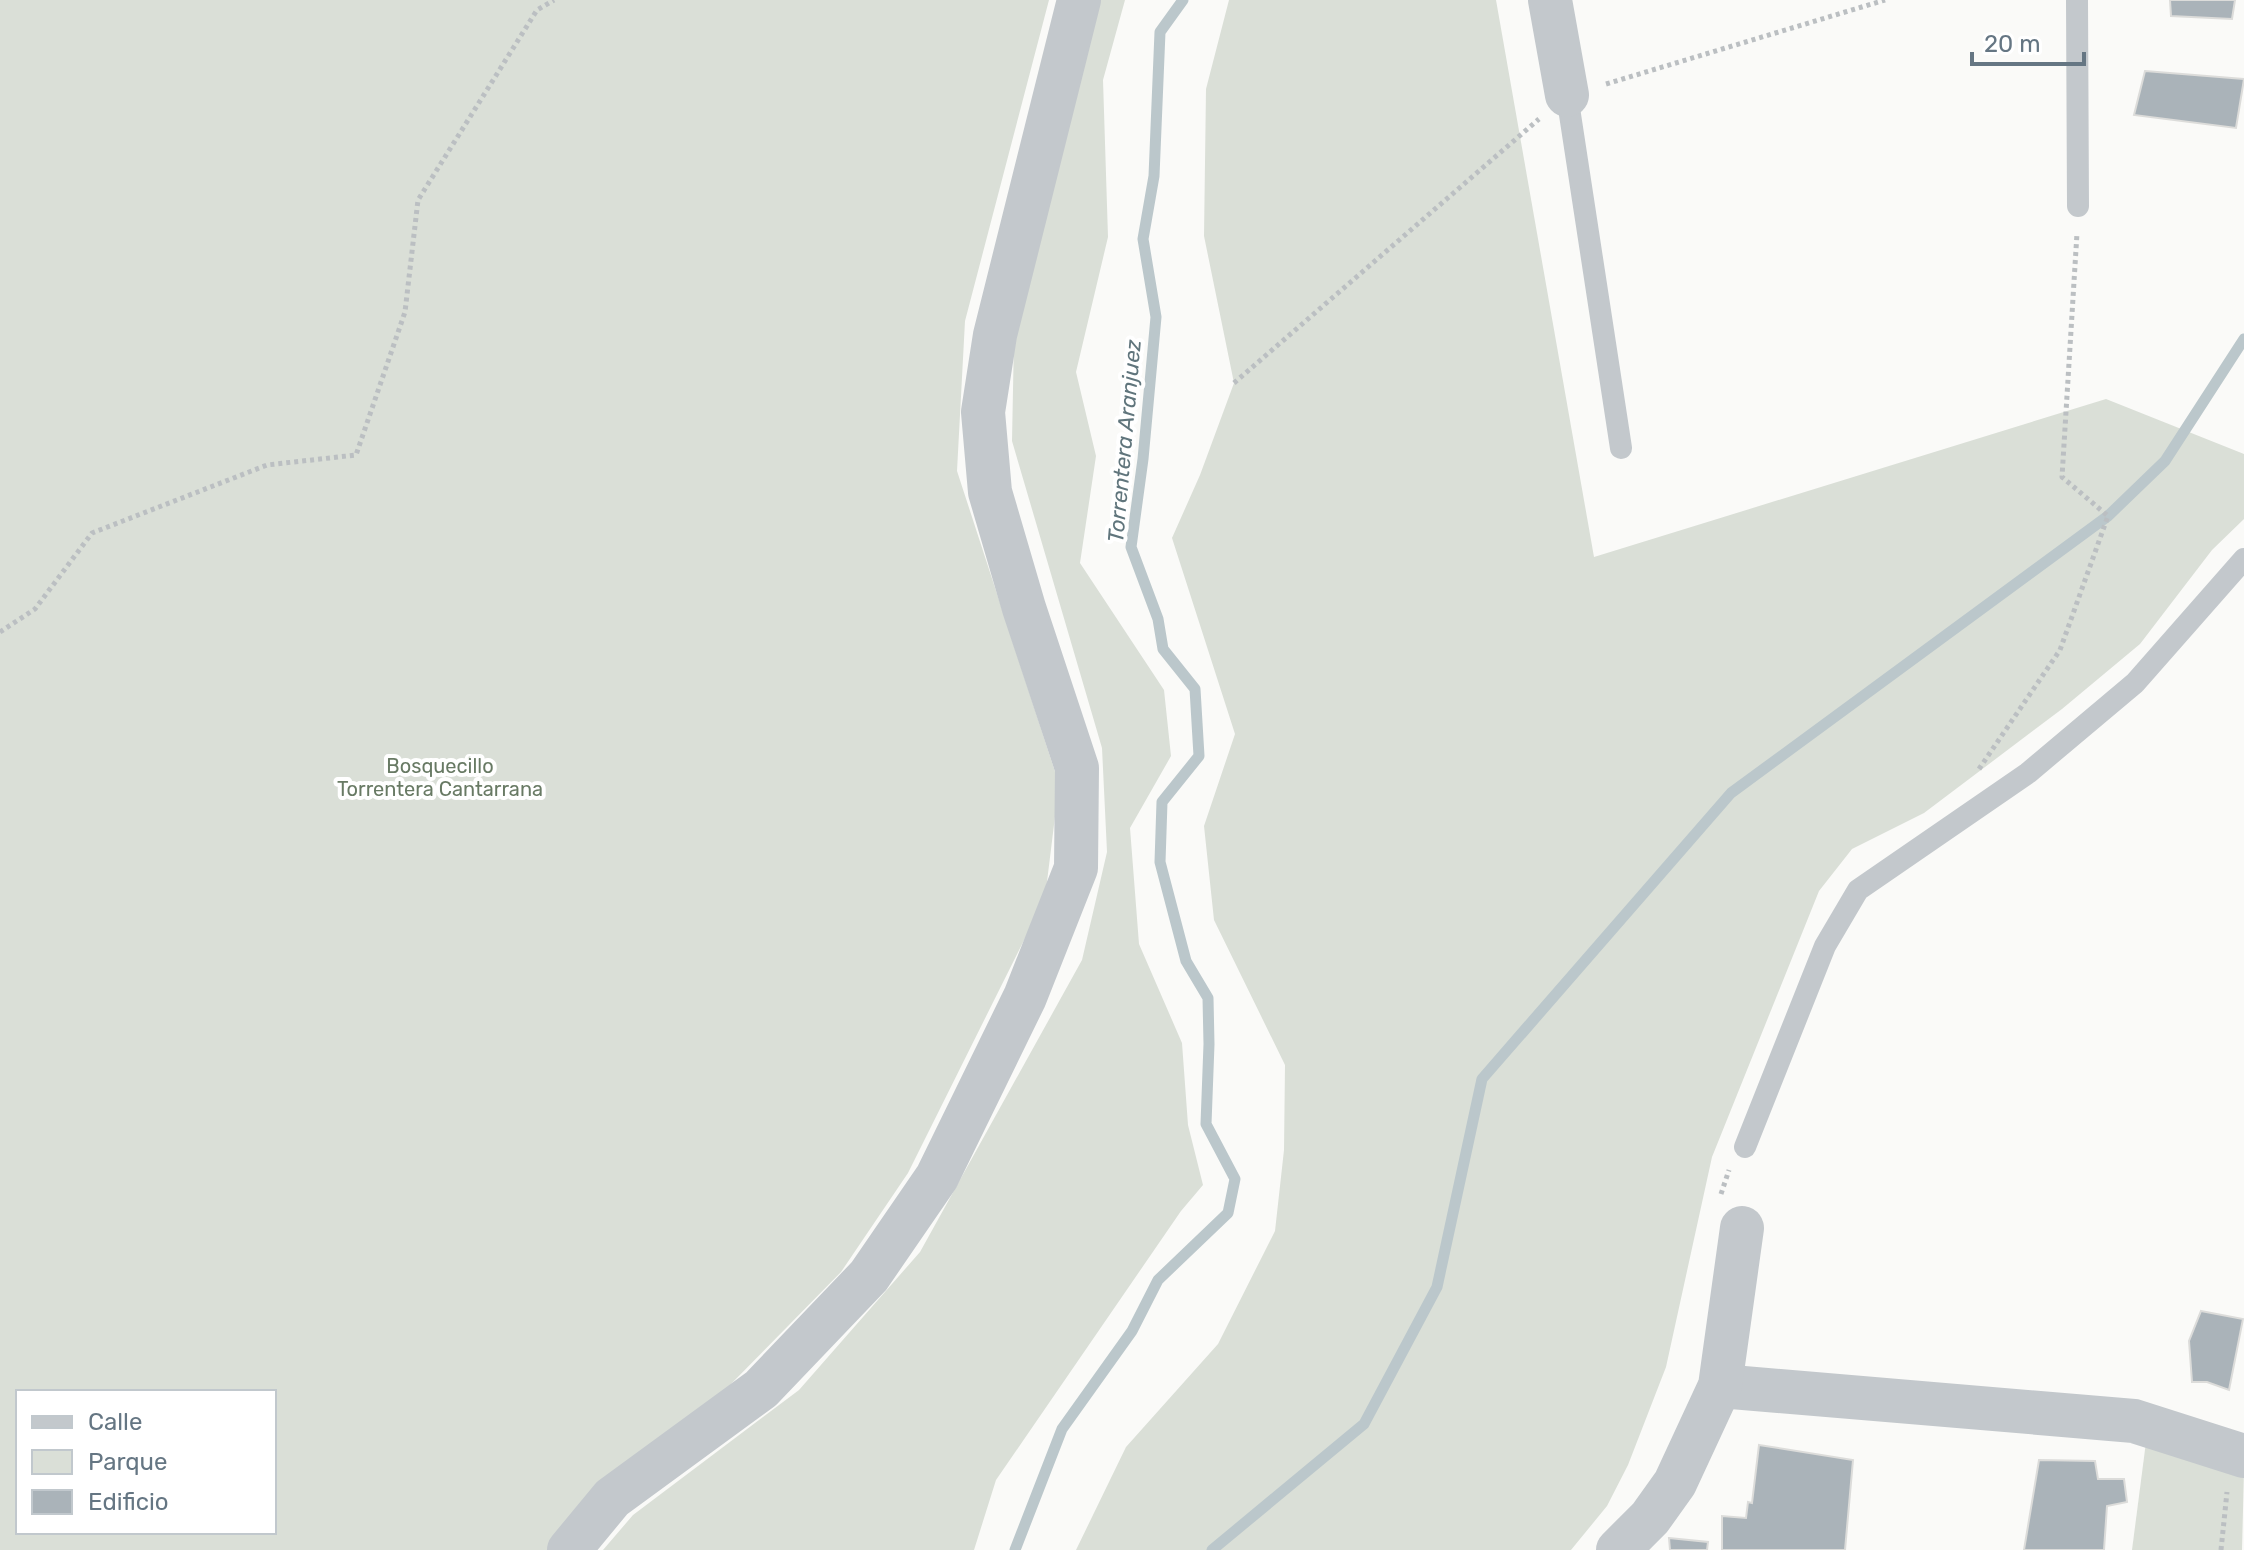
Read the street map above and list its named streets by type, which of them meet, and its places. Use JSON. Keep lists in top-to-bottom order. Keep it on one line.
{"water":["Torrentera Aranjuez"],"parks":["Bosquecillo Torrentera Cantarrana"],"legend":["Calle","Parque","Edificio"],"scale_bar":"20 m"}
